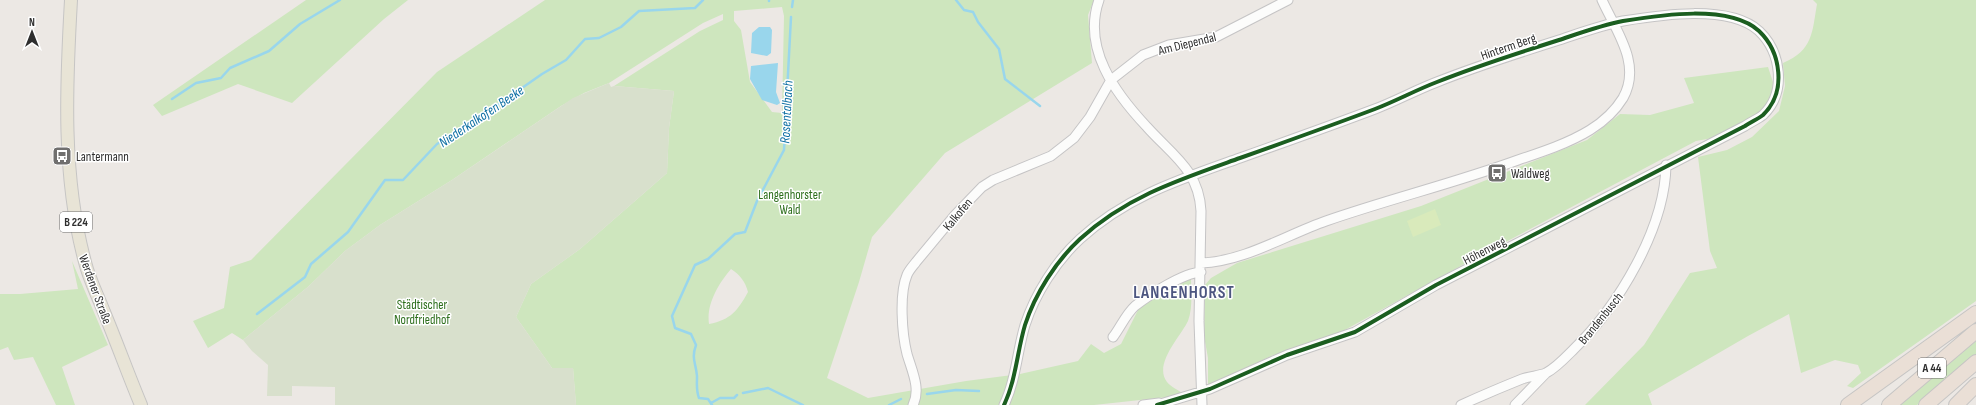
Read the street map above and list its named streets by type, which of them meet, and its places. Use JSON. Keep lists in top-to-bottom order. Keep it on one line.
{"streets":{"highway":["A 44"],"main road":["B 224","Werdener Straße"],"street":["Am Diependal","Hinterm Berg","Kalkofen","Höhenweg","Brandenbusch"]},"crossings":[["Am Diependal","Kalkofen"],["Hinterm Berg","Höhenweg"],["Höhenweg","Brandenbusch"]],"districts":["LANGENHORST"],"water":["Rosentalbach","Niederkalkofen Beeke"],"parks":["Langenhorster Wald","Städtischer Nordfriedhof"],"places":{"bus stop":["Lantermann","Waldweg"]},"north":"top"}
